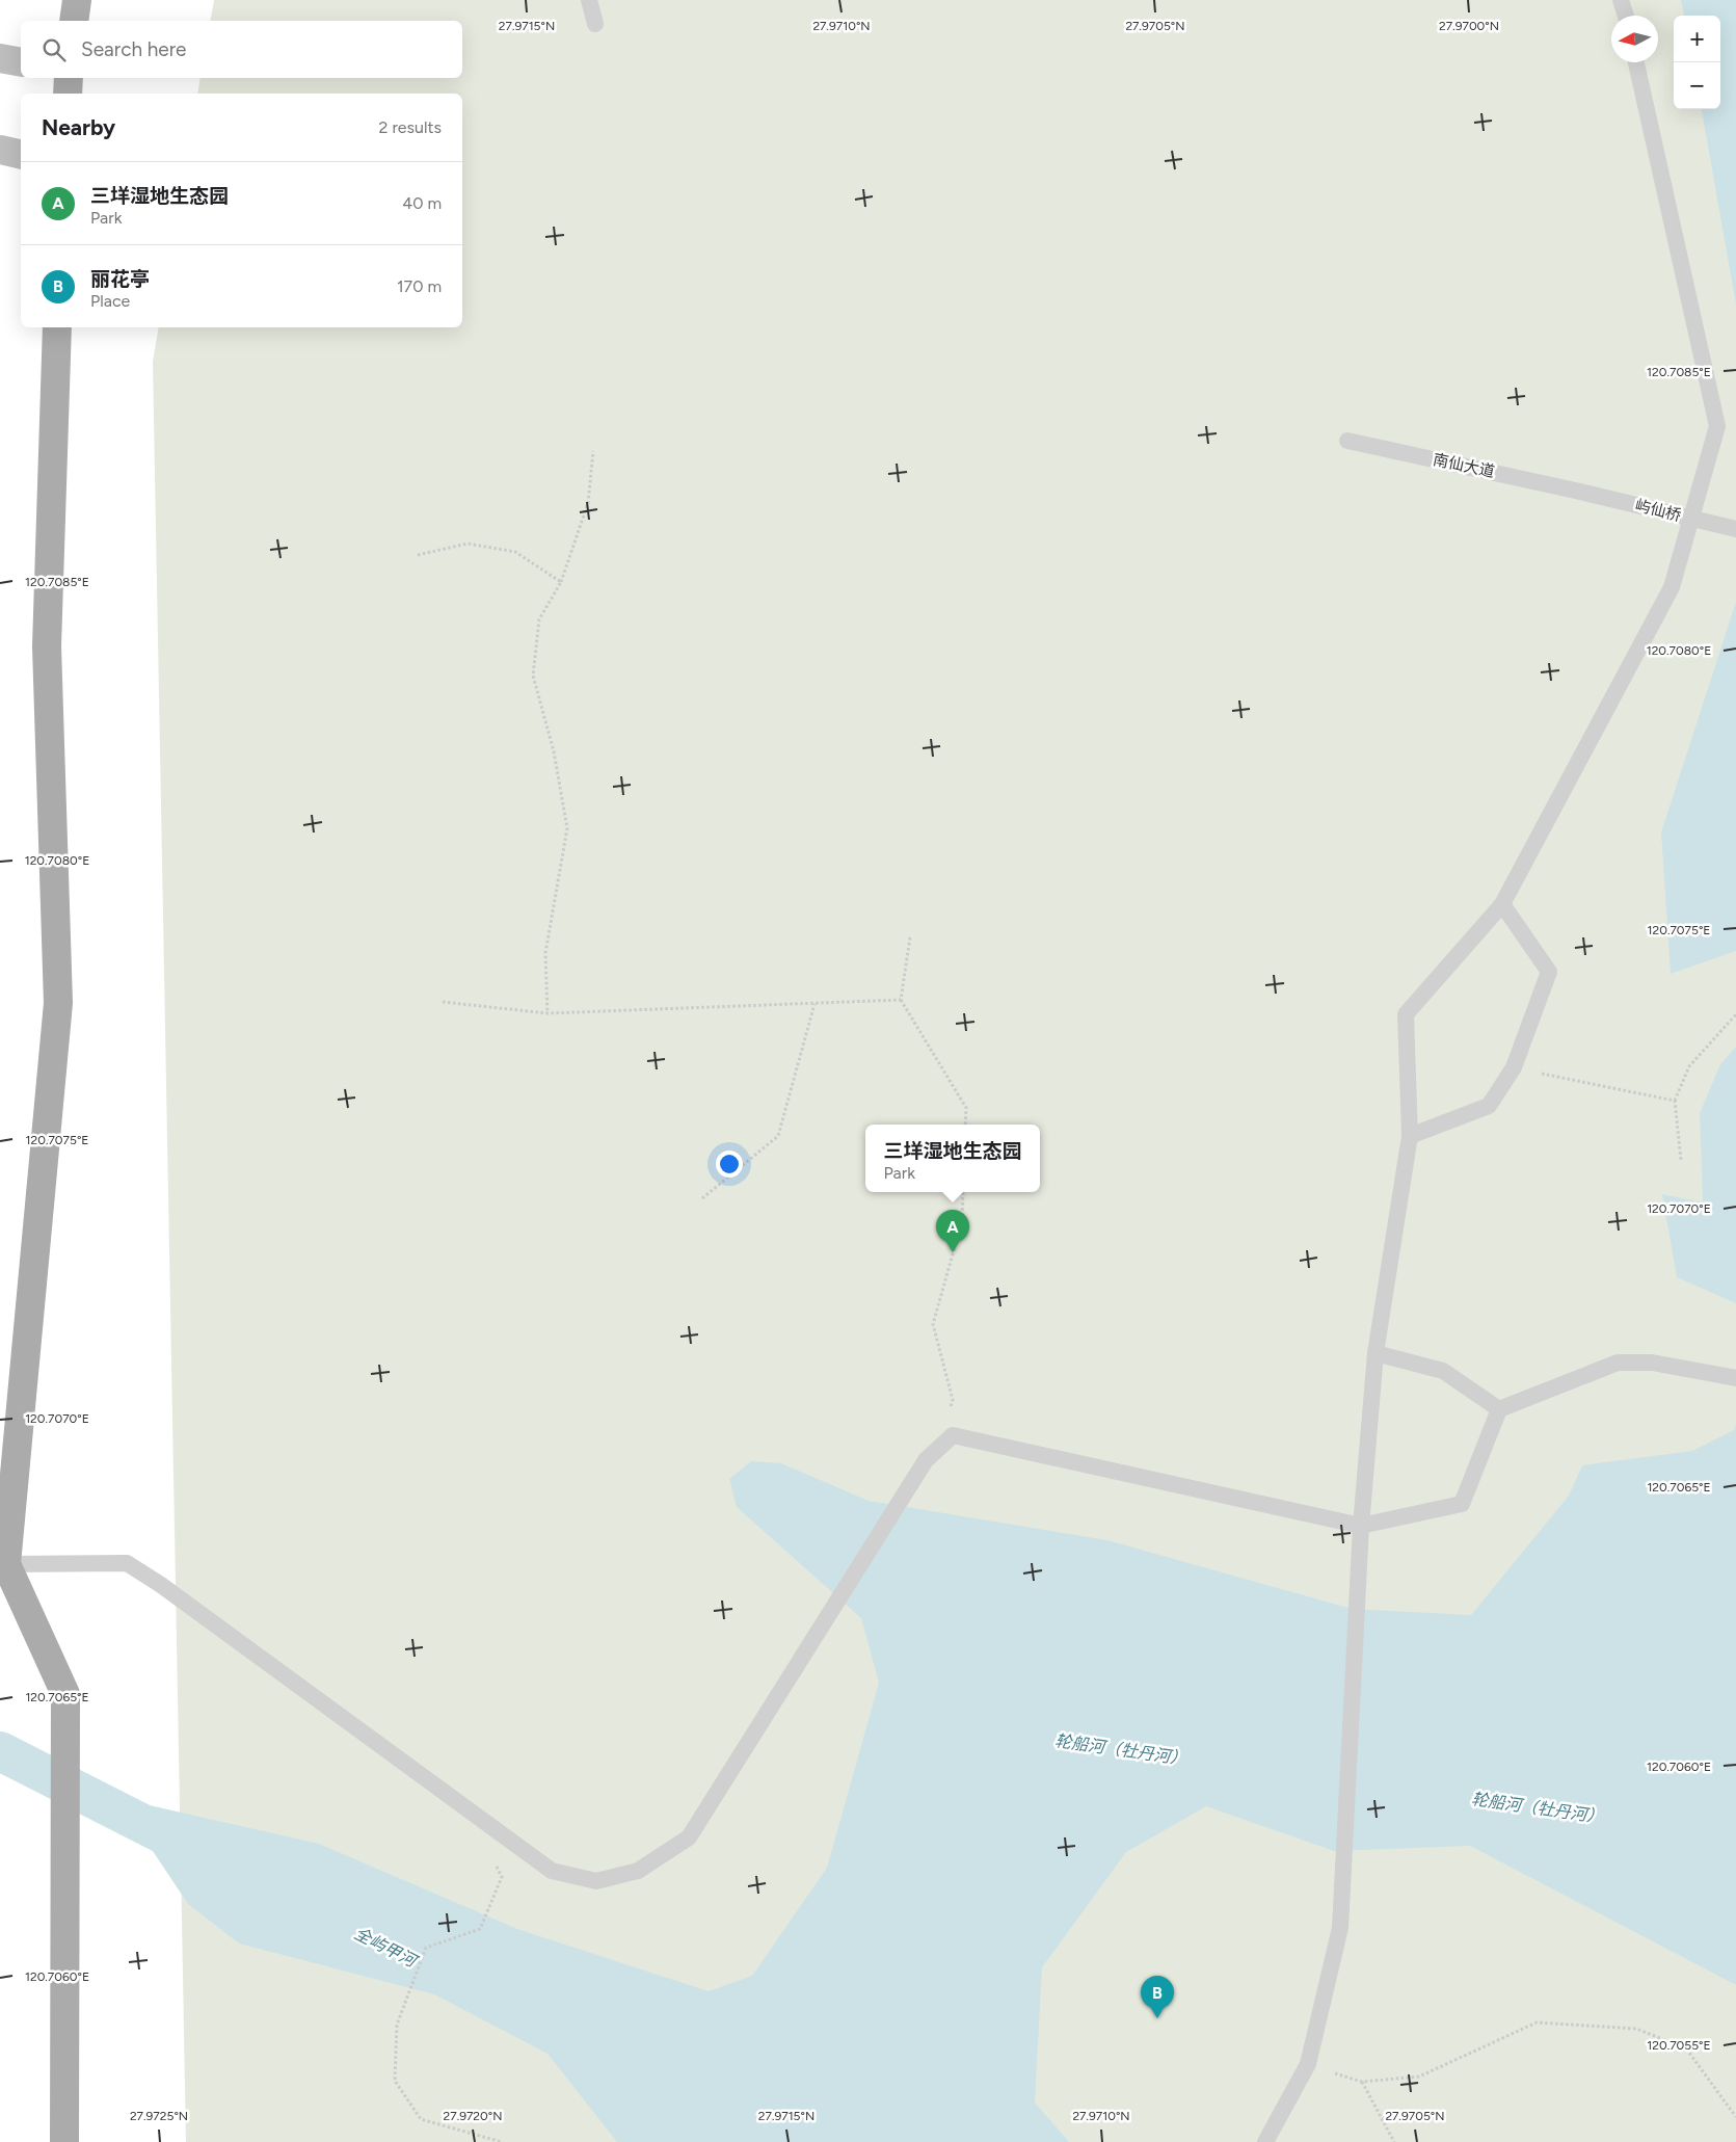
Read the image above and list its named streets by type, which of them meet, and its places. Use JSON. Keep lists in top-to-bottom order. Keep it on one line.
{"streets":{"lane":["南仙大道","屿仙桥"]},"crossings":[["南仙大道","屿仙桥"]],"water":["轮船河（牡丹河）","全屿甲河"],"north":"left","page":{"map_buttons":["+","−"],"search":"Search here","heading":["Nearby","2 results"],"list":[{"mark":"A","name":"三垟湿地生态园","note":"Park","value":"40 m"},{"mark":"B","name":"丽花亭","note":"Place","value":"170 m"}],"popup":["三垟湿地生态园","Park"],"pins":["A","B"]},"coordinates":["27.9715°N","27.9710°N","27.9705°N","27.9700°N","120.7085°E","120.7080°E","120.7075°E","120.7070°E","120.7065°E","120.7060°E","120.7055°E","27.9725°N","27.9720°N"]}
